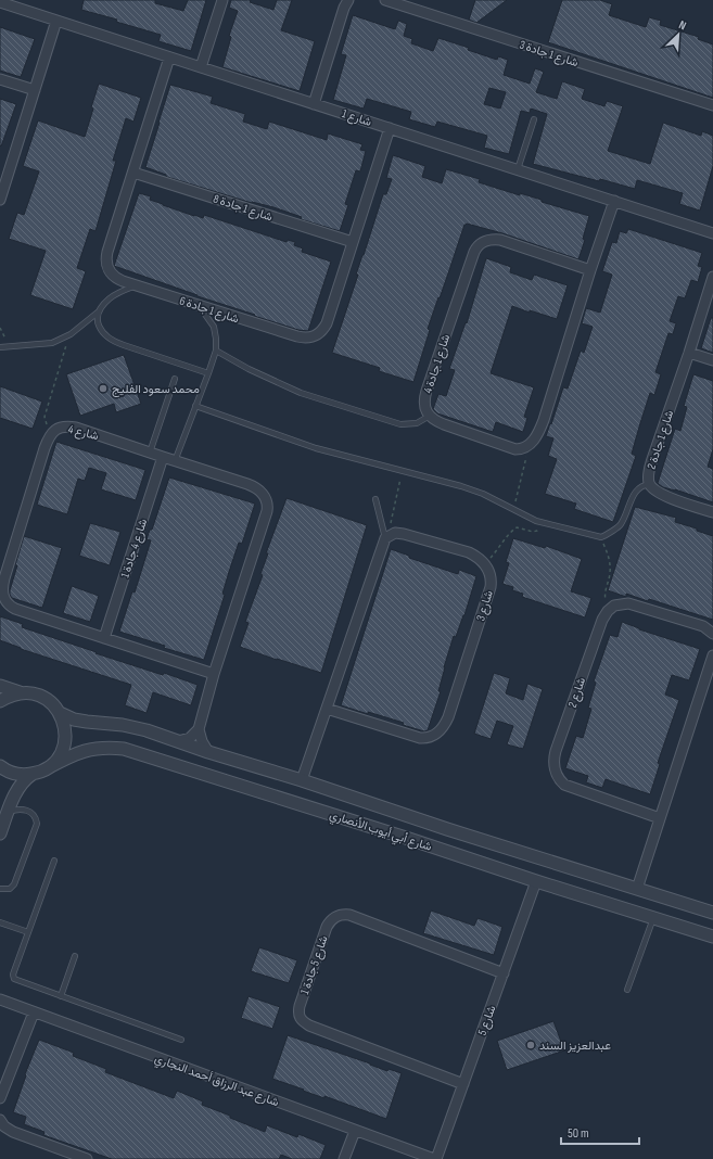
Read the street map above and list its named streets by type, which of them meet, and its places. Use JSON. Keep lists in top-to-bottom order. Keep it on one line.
{"streets":{"street":["شارع 1 جادة 3","شارع 1","شارع 1 جادة 8","شارع 1 جادة 6","شارع 1 جادة 4","شارع 4","شارع 1 جادة 2","شارع 4 جادة 1","شارع 3","شارع 2","شارع أبي أيوب الأنصاري","شارع 5 جادة 1","شارع 5","شارع عبد الرزاق أحمد النجاري"]},"crossings":[["شارع 1","شارع 1 جادة 6"],["شارع 1 جادة 8","شارع 1 جادة 6"],["شارع 4","شارع 4 جادة 1"],["شارع أبي أيوب الأنصاري","شارع 5"],["شارع 5 جادة 1","شارع 5"],["شارع 5","شارع عبد الرزاق أحمد النجاري"]],"places":["محمد سعود الفليج","عبدالعزيز السند"],"scale_bar":"50 m","north":"top right"}
